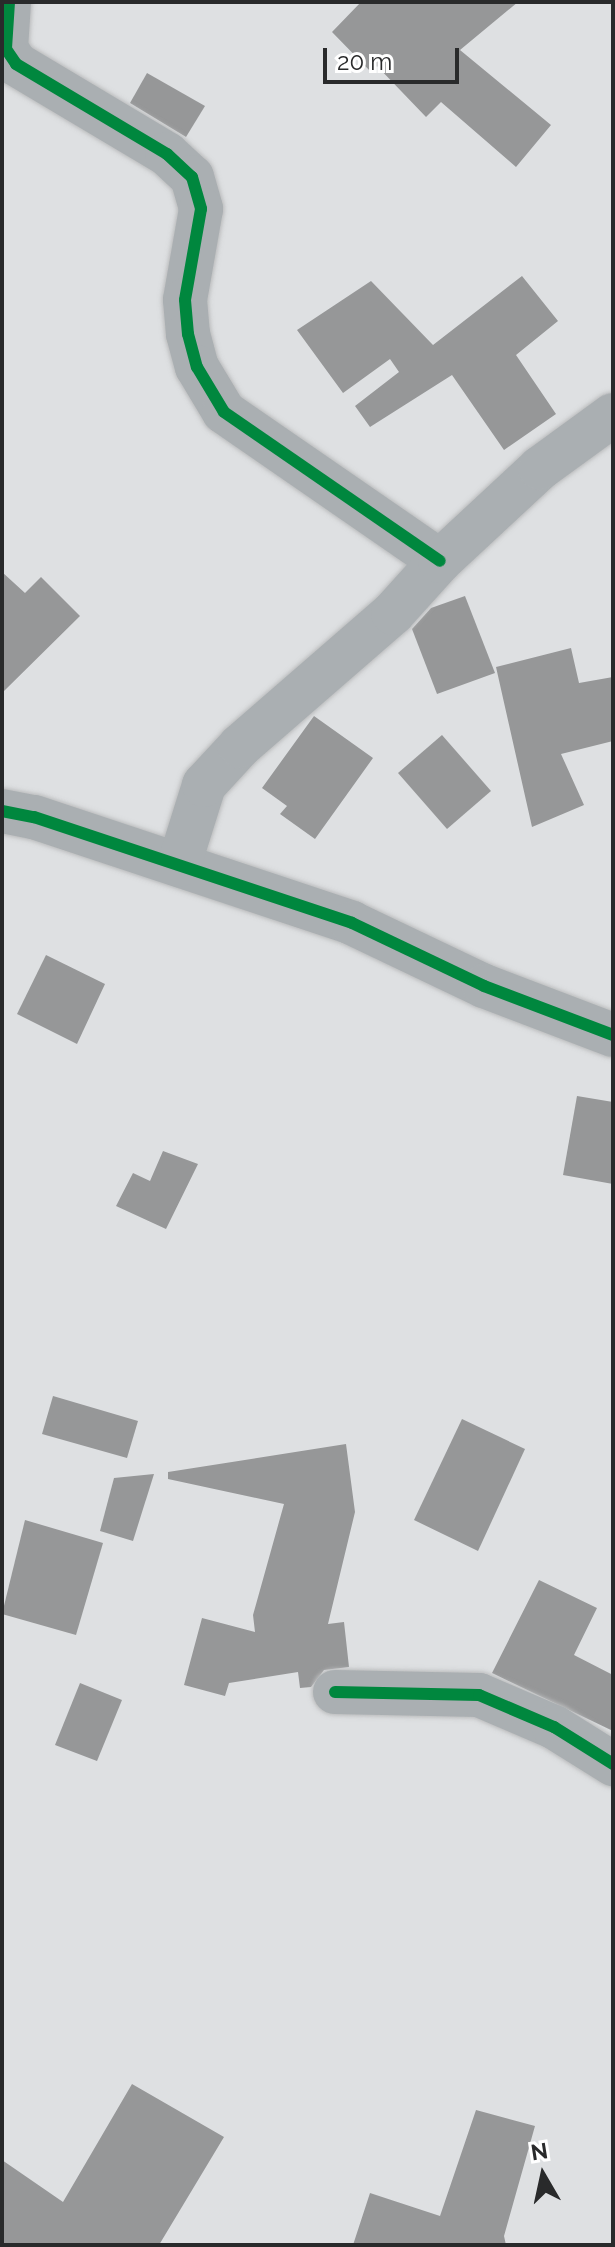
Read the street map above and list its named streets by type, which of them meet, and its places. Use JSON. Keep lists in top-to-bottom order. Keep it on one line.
{"scale_bar":"20 m","north":"top"}
